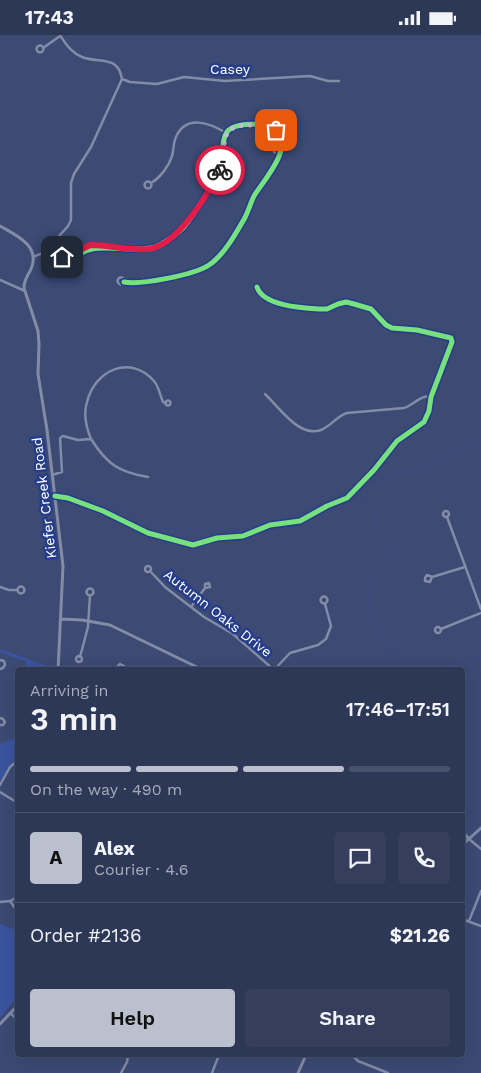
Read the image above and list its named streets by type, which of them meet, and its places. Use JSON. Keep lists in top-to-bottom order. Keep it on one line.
{"streets":{"street":["Casey","Kiefer Creek Road","Autumn Oaks Drive"]},"page":{"status":"17:43","heading":["3 min","Arriving in","17:46–17:51"],"panel":["Alex","Courier · 4.6","Order #2136","$21.26"],"bar":"On the way · 490 m","round":"A","buttons":["Help","Share"]}}
